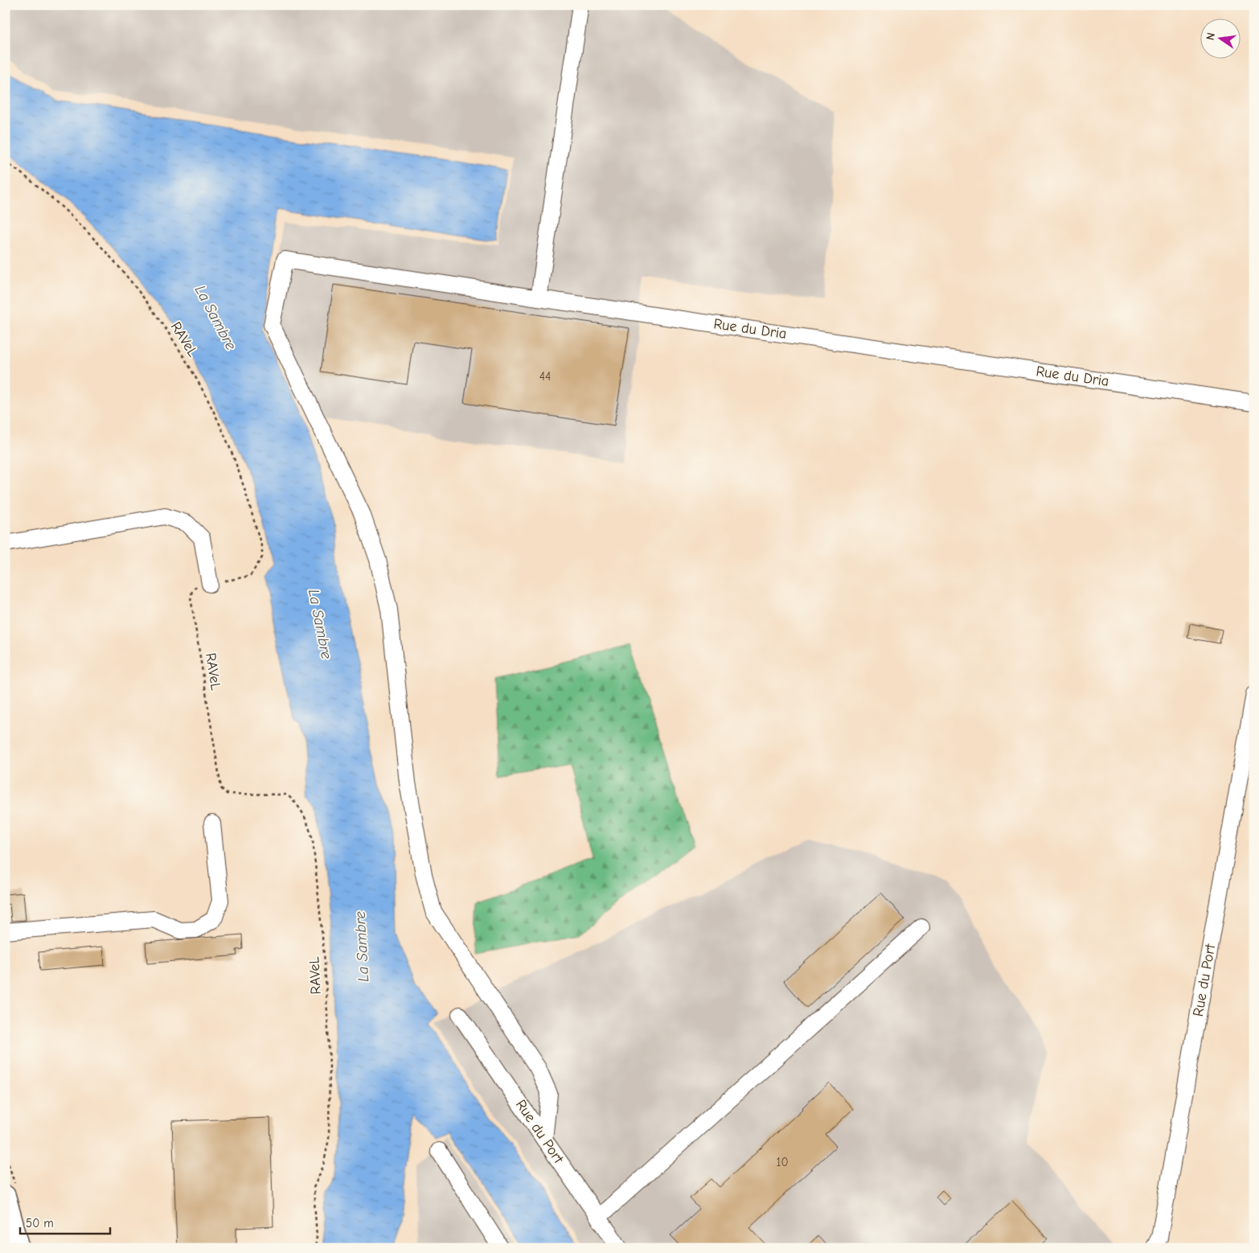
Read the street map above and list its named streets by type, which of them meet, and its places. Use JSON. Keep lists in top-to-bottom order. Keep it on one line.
{"streets":{"street":["Rue du Dria","Rue du Port"],"path":["RAVeL"]},"crossings":[["Rue du Dria","Rue du Port"]],"water":["La Sambre"],"house_numbers":["44","10"],"scale_bar":"50 m","north":"left"}
